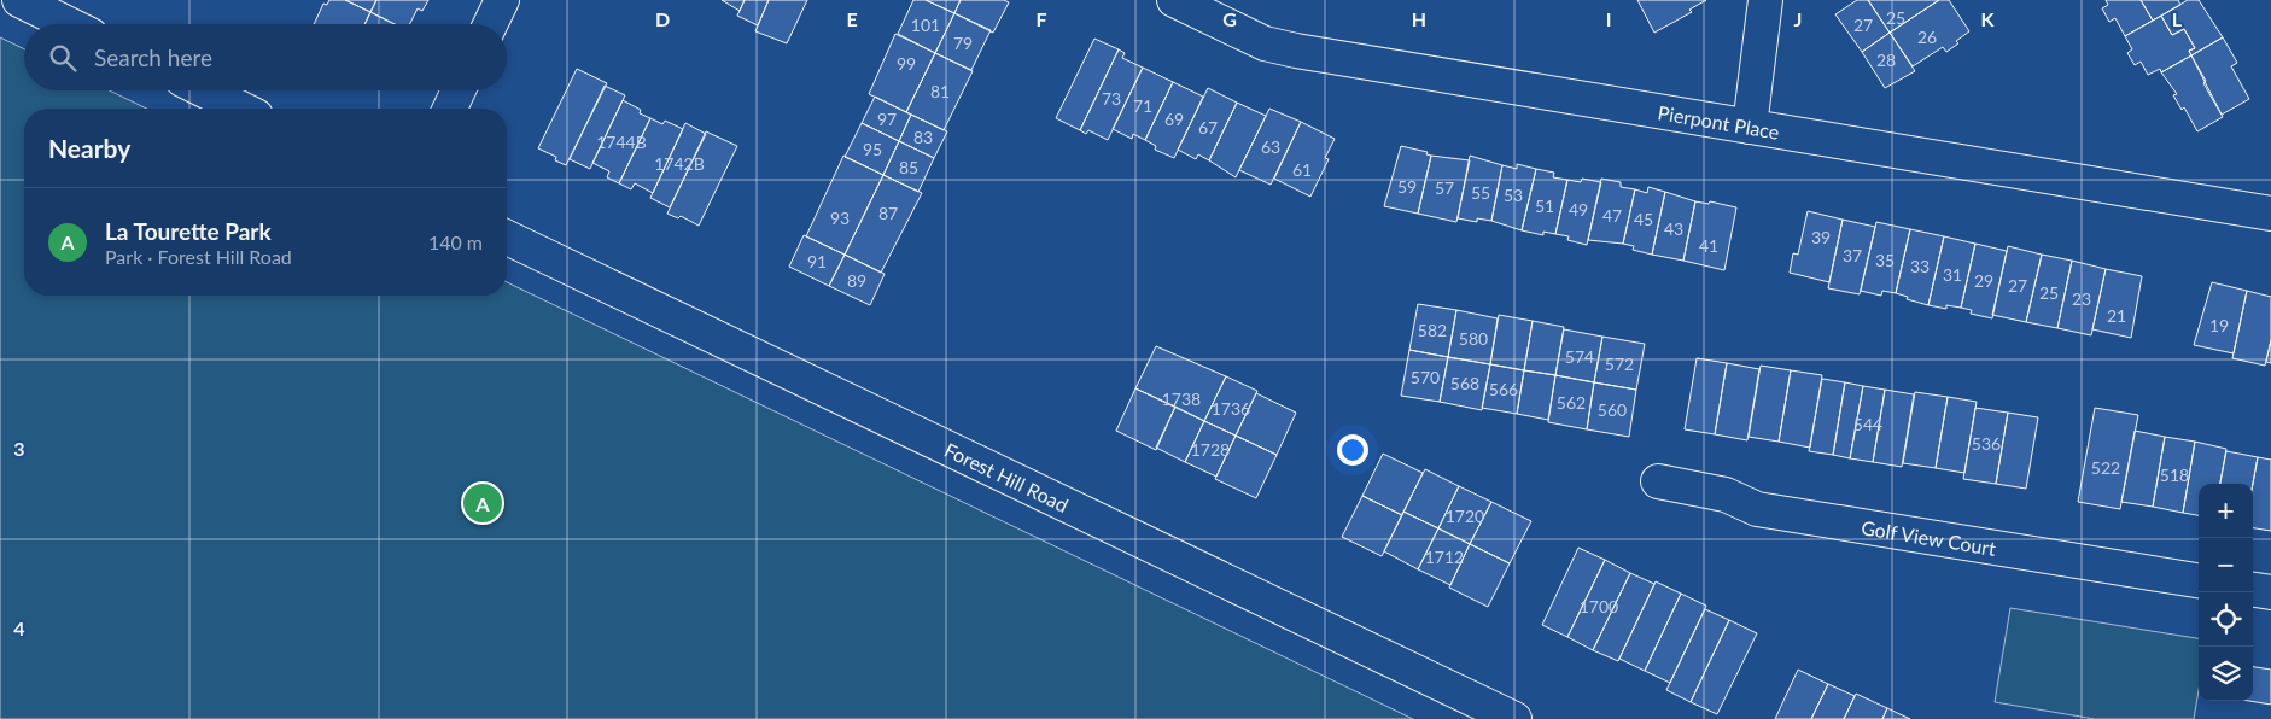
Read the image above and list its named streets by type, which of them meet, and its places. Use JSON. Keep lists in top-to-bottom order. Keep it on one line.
{"streets":{"street":["Pierpont Place","Forest Hill Road","Golf View Court"]},"house_numbers":["25","101","27","26","79","28","99","81","73","71","97","69","67","83","1744B","63","95","1742B","85","61","59","57","55","53","51","49","87","47","93","45","43","39","41","37","35","91","33","31","89","29","27","25","23","21","19","582","580","574","572","570","568","566","1738","562","1736","560","544","536","1728","522","518","1720","1712","1700"],"page":{"search":"Search here","heading":"Nearby","list":[{"mark":"A","name":"La Tourette Park","note":"Park · Forest Hill Road","value":"140 m"}],"pins":"A","map_buttons":["+","−"]},"grid":{"columns":["D","E","F","G","H","I","J","K","L"],"rows":["3","4"]}}
